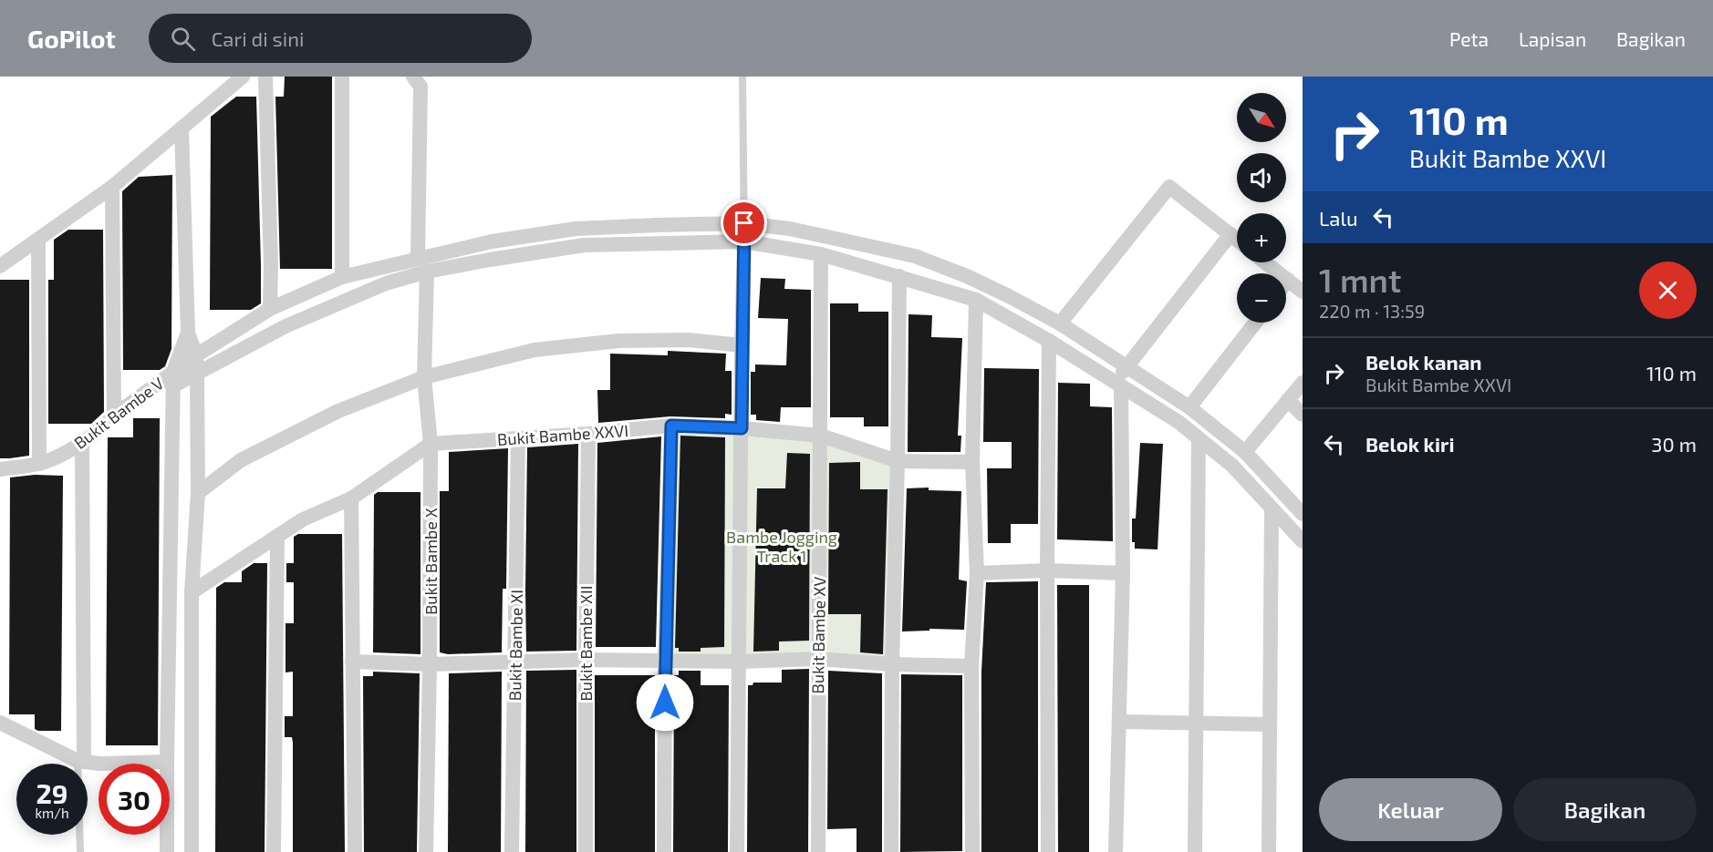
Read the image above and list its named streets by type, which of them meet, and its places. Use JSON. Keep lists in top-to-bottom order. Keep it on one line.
{"streets":{"street":["Bukit Bambe V","Bukit Bambe XXVI","Bukit Bambe X","Bukit Bambe XV","Bukit Bambe XII","Bukit Bambe XI"]},"crossings":[["Bukit Bambe XXVI","Bukit Bambe X"],["Bukit Bambe XXVI","Bukit Bambe XV"],["Bukit Bambe XXVI","Bukit Bambe XII"],["Bukit Bambe XXVI","Bukit Bambe XI"]],"parks":["Bambe Jogging Track 1"],"north":"bottom right","page":{"header":"GoPilot","search":"Cari di sini","nav":["Peta","Lapisan","Bagikan"],"turn":["110 m","Bukit Bambe XXVI"],"map_buttons":["+","−"],"then":"Lalu","heading":["1 mnt","220 m · 13:59"],"list":[{"name":"Belok kanan","note":"Bukit Bambe XXVI","value":"110 m"},{"name":"Belok kiri","value":"30 m"}],"speed":"29 km/h","limit":"30","buttons":["Keluar","Bagikan"]}}
